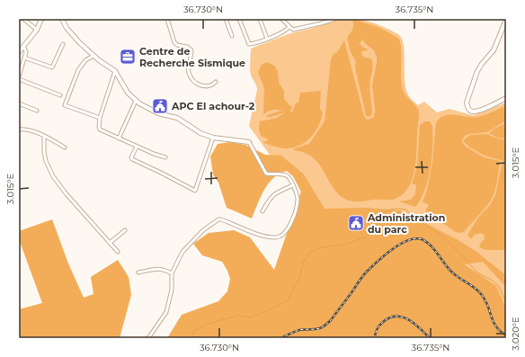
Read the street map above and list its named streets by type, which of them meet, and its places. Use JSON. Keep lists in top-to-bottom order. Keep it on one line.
{"places":{"office":["Centre de Recherche Sismique"],"public building":["APC El achour-2","Administration du parc"]},"coordinates":["36.730°N","36.735°N","3.015°E","3.020°E"]}
